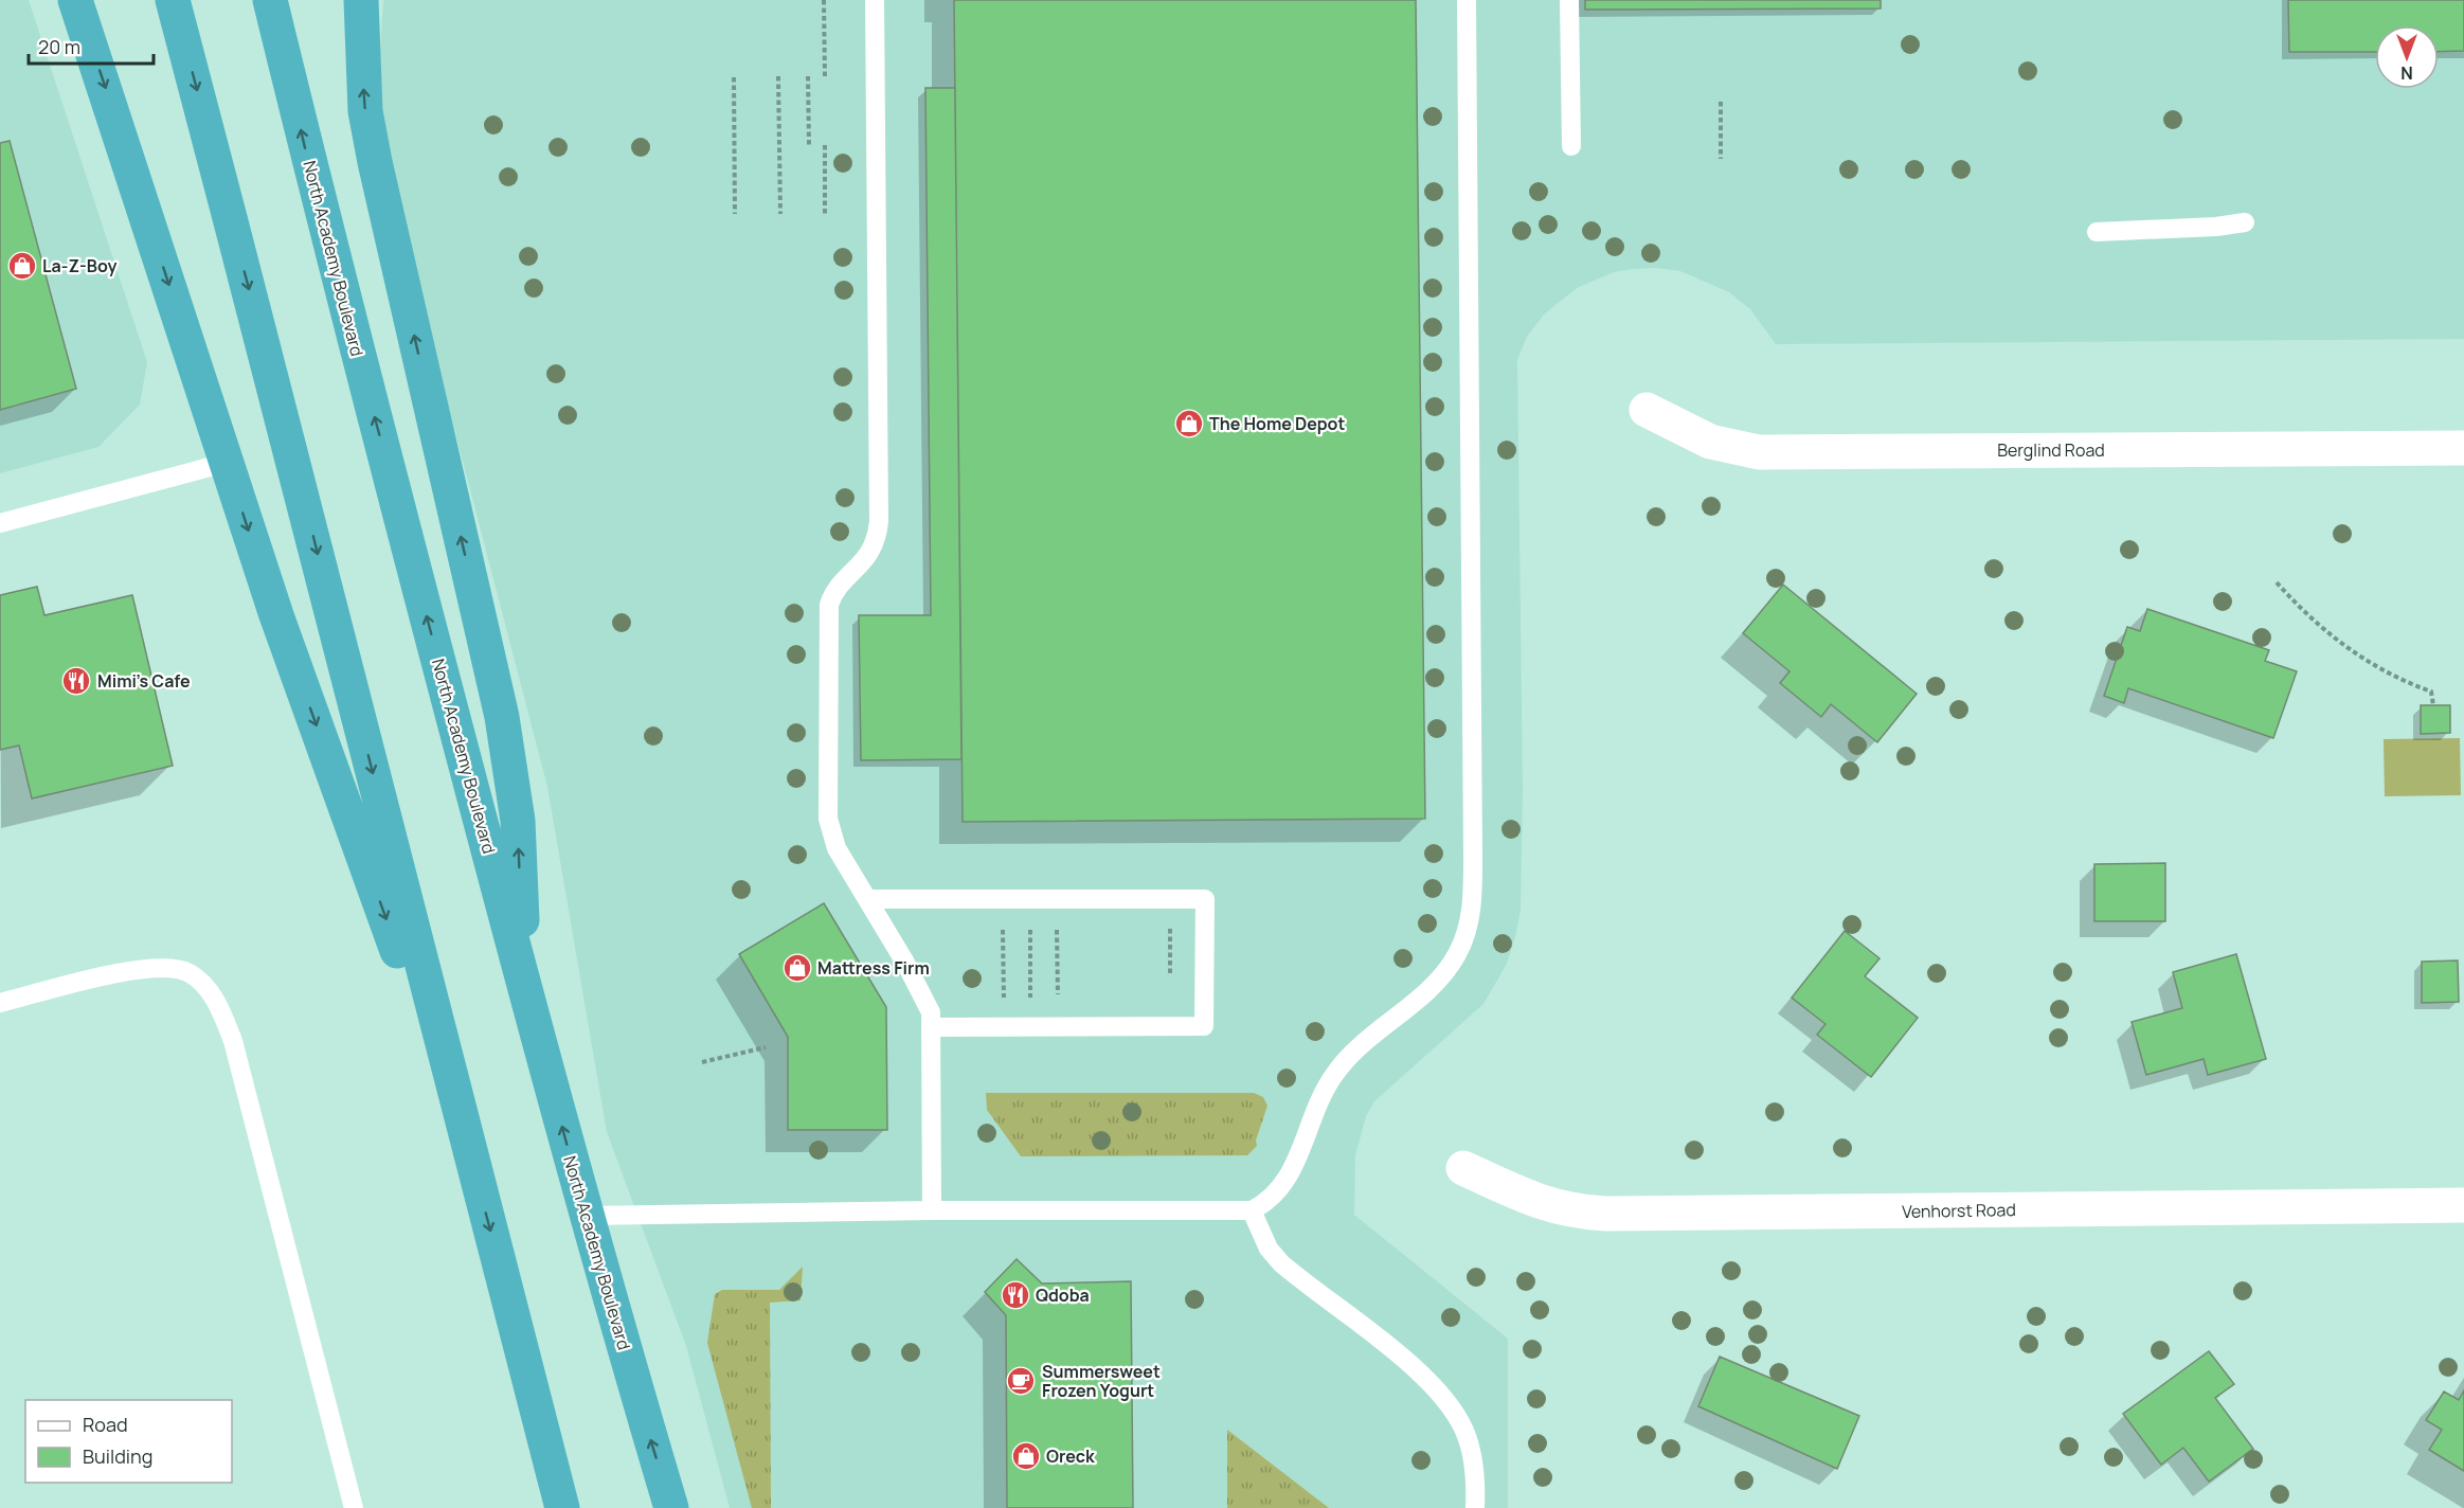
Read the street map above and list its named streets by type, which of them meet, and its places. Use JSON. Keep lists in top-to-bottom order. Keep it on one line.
{"streets":{"highway":["North Academy Boulevard"],"street":["Berglind Road","Venhorst Road"]},"places":{"shop":["La-Z-Boy","The Home Depot","Mattress Firm","Oreck"],"restaurant":["Mimi's Cafe","Qdoba"],"cafe":["Summersweet Frozen Yogurt"]},"legend":["Road","Building"],"scale_bar":"20 m","north":"bottom"}
